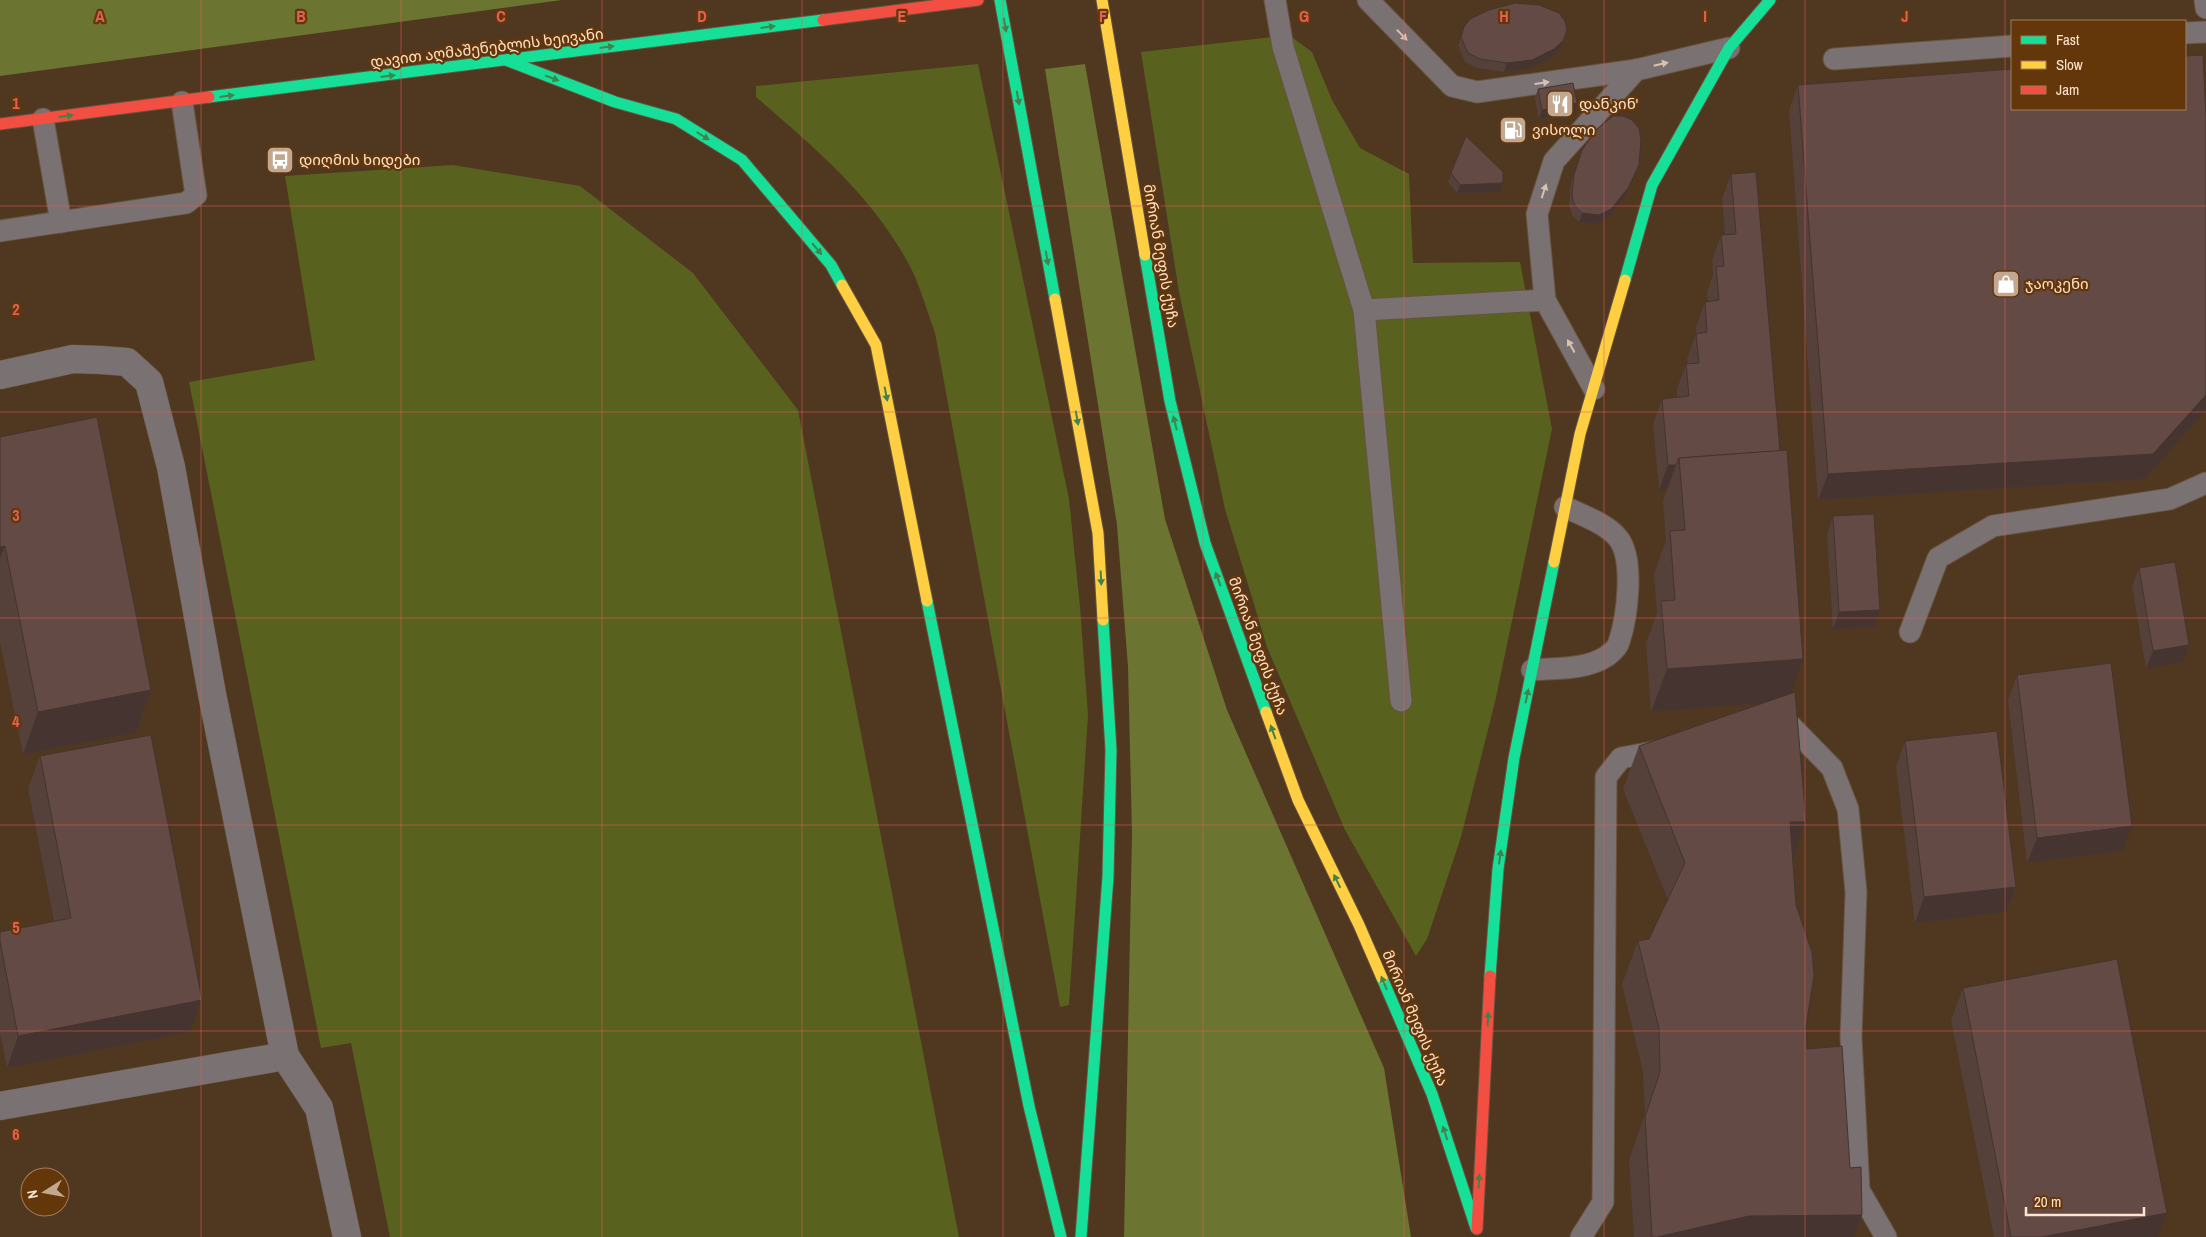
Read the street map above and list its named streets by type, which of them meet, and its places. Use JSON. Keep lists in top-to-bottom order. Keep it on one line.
{"streets":{"main road":["დავით აღმაშენებლის ხეივანი","მირიან მეფის ქუჩა"]},"one_way":["დავით აღმაშენებლის ხეივანი"],"places":{"restaurant":["დანკინ'"],"fuel station":["ვისოლი"],"bus stop":["დიღმის ხიდები"],"shop":["ჯაოკენი"]},"legend":["Fast","Slow","Jam"],"scale_bar":"20 m","north":"left","grid":{"columns":["A","B","C","D","E","F","G","H","I","J"],"rows":["1","2","3","4","5","6"]}}
